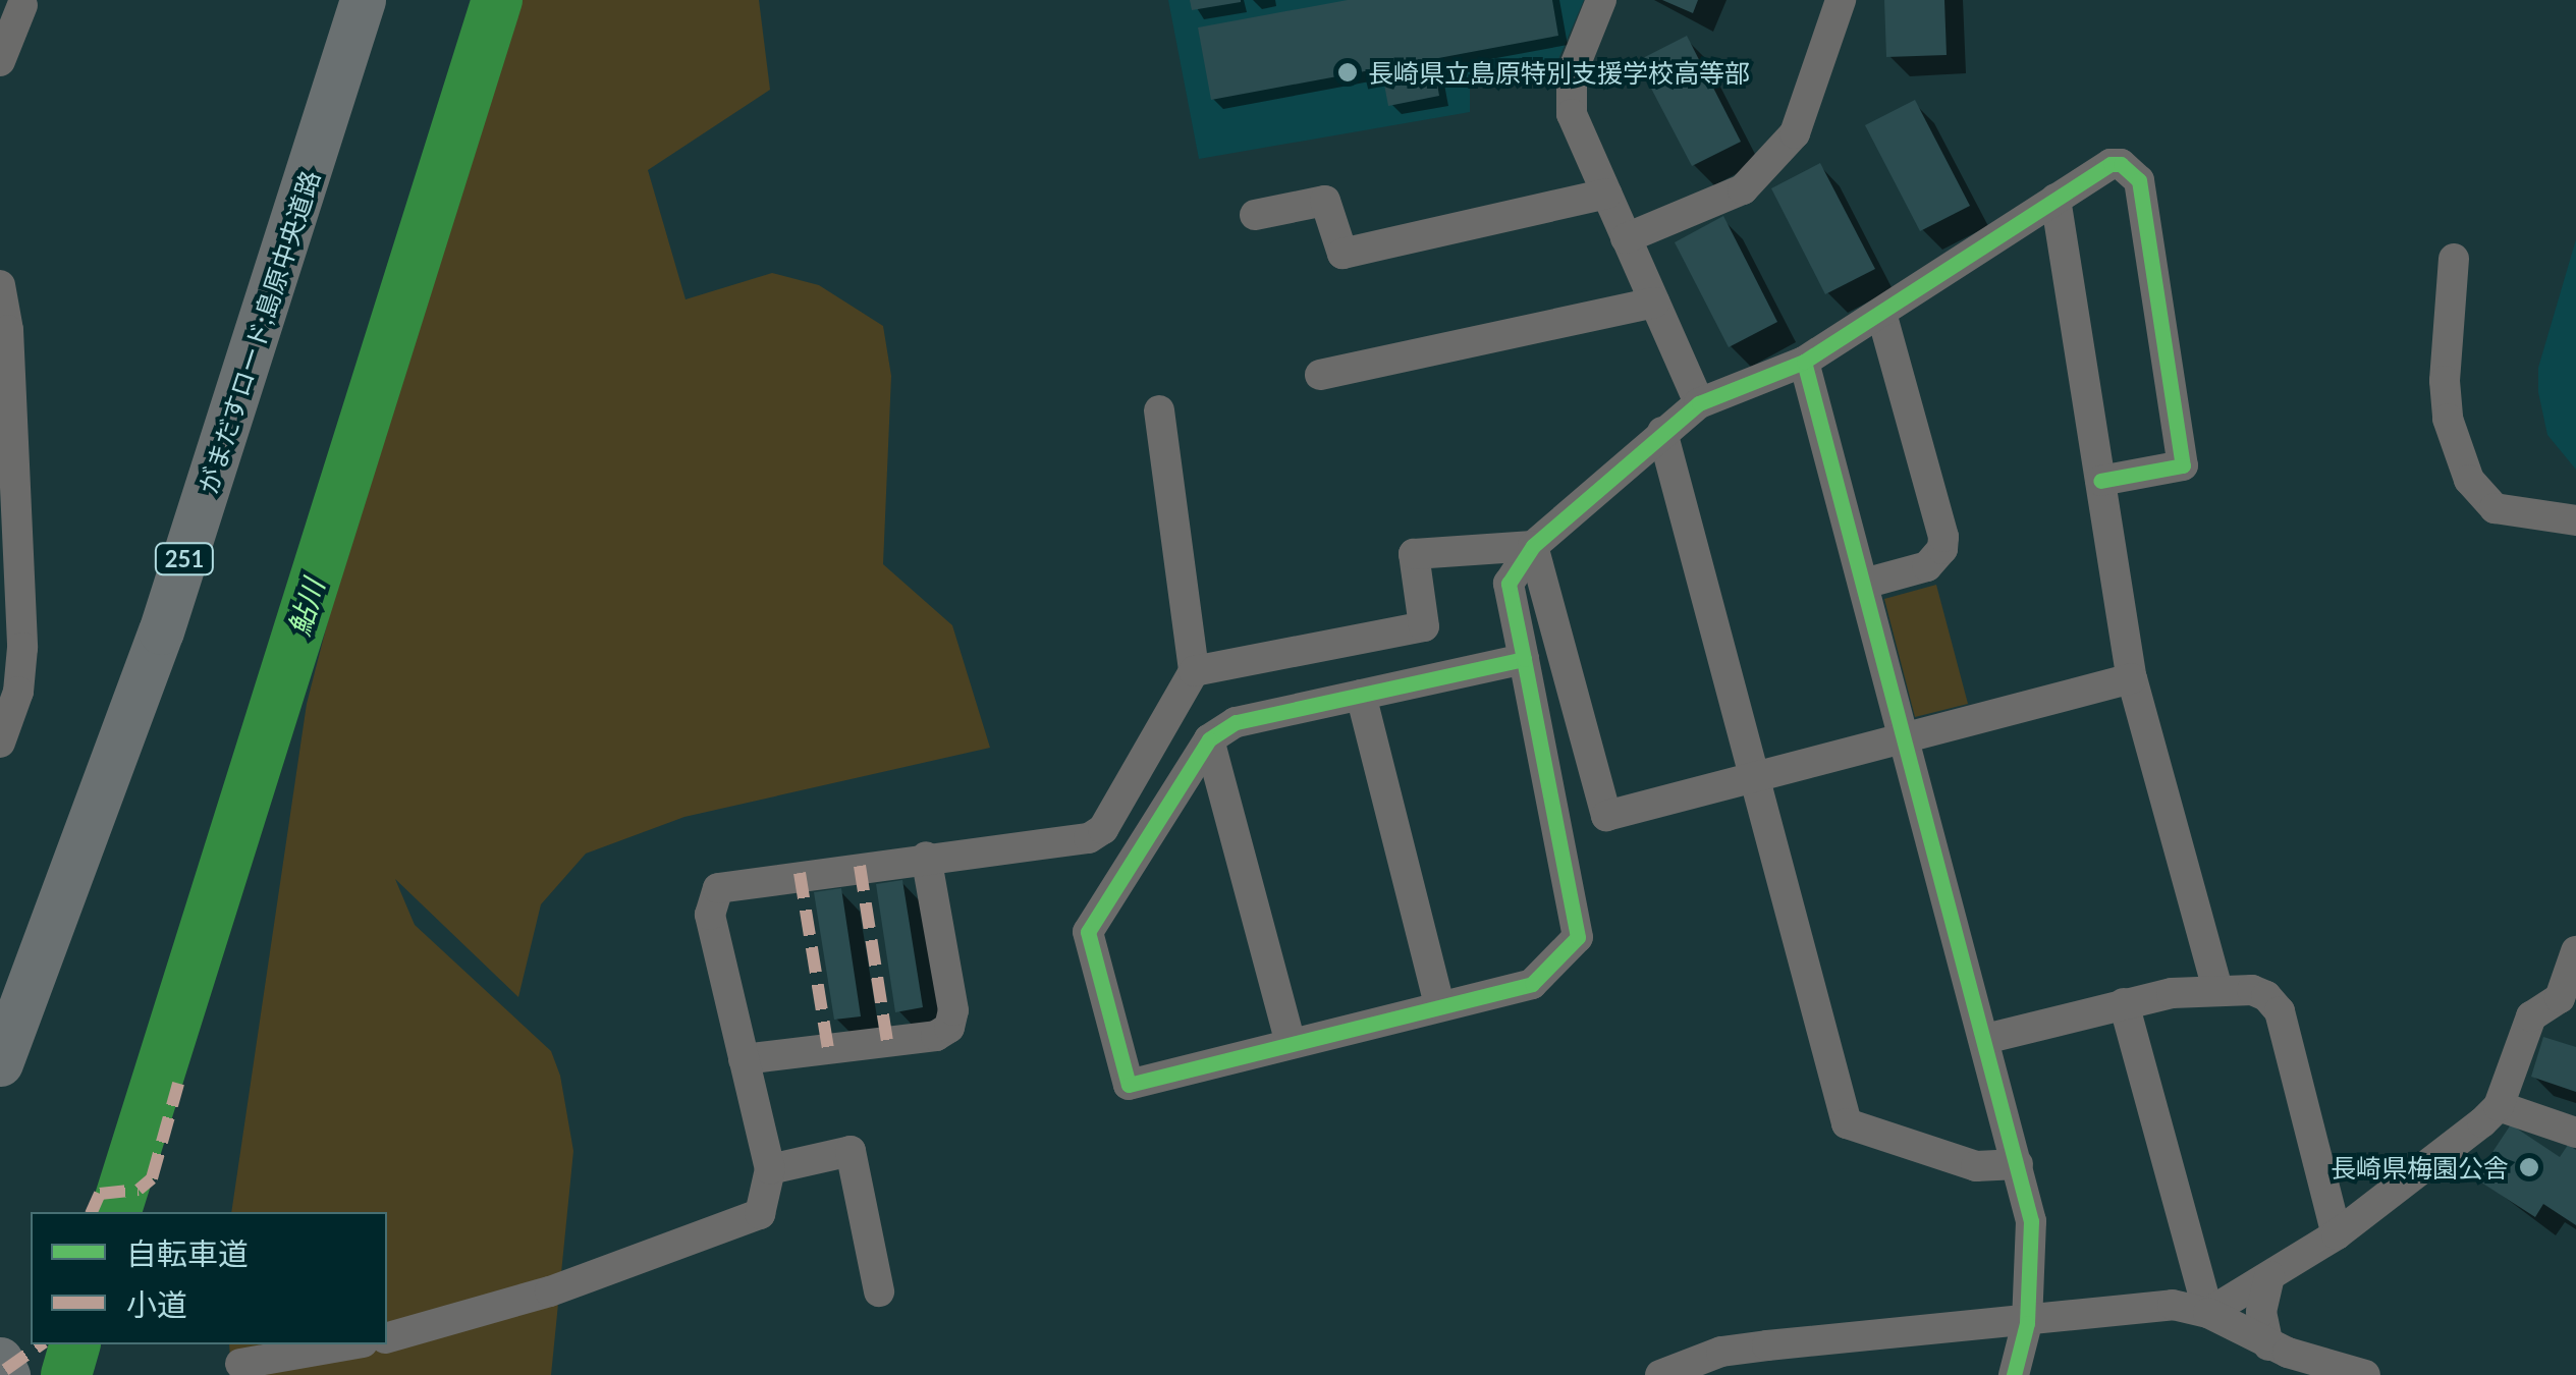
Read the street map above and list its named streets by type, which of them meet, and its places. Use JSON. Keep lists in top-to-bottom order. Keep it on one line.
{"streets":{"highway":["がまだすロード;島原中央道路","251"]},"water":["鮎川"],"places":["長崎県立島原特別支援学校高等部","長崎県梅園公舎"],"legend":["自転車道","小道"]}
